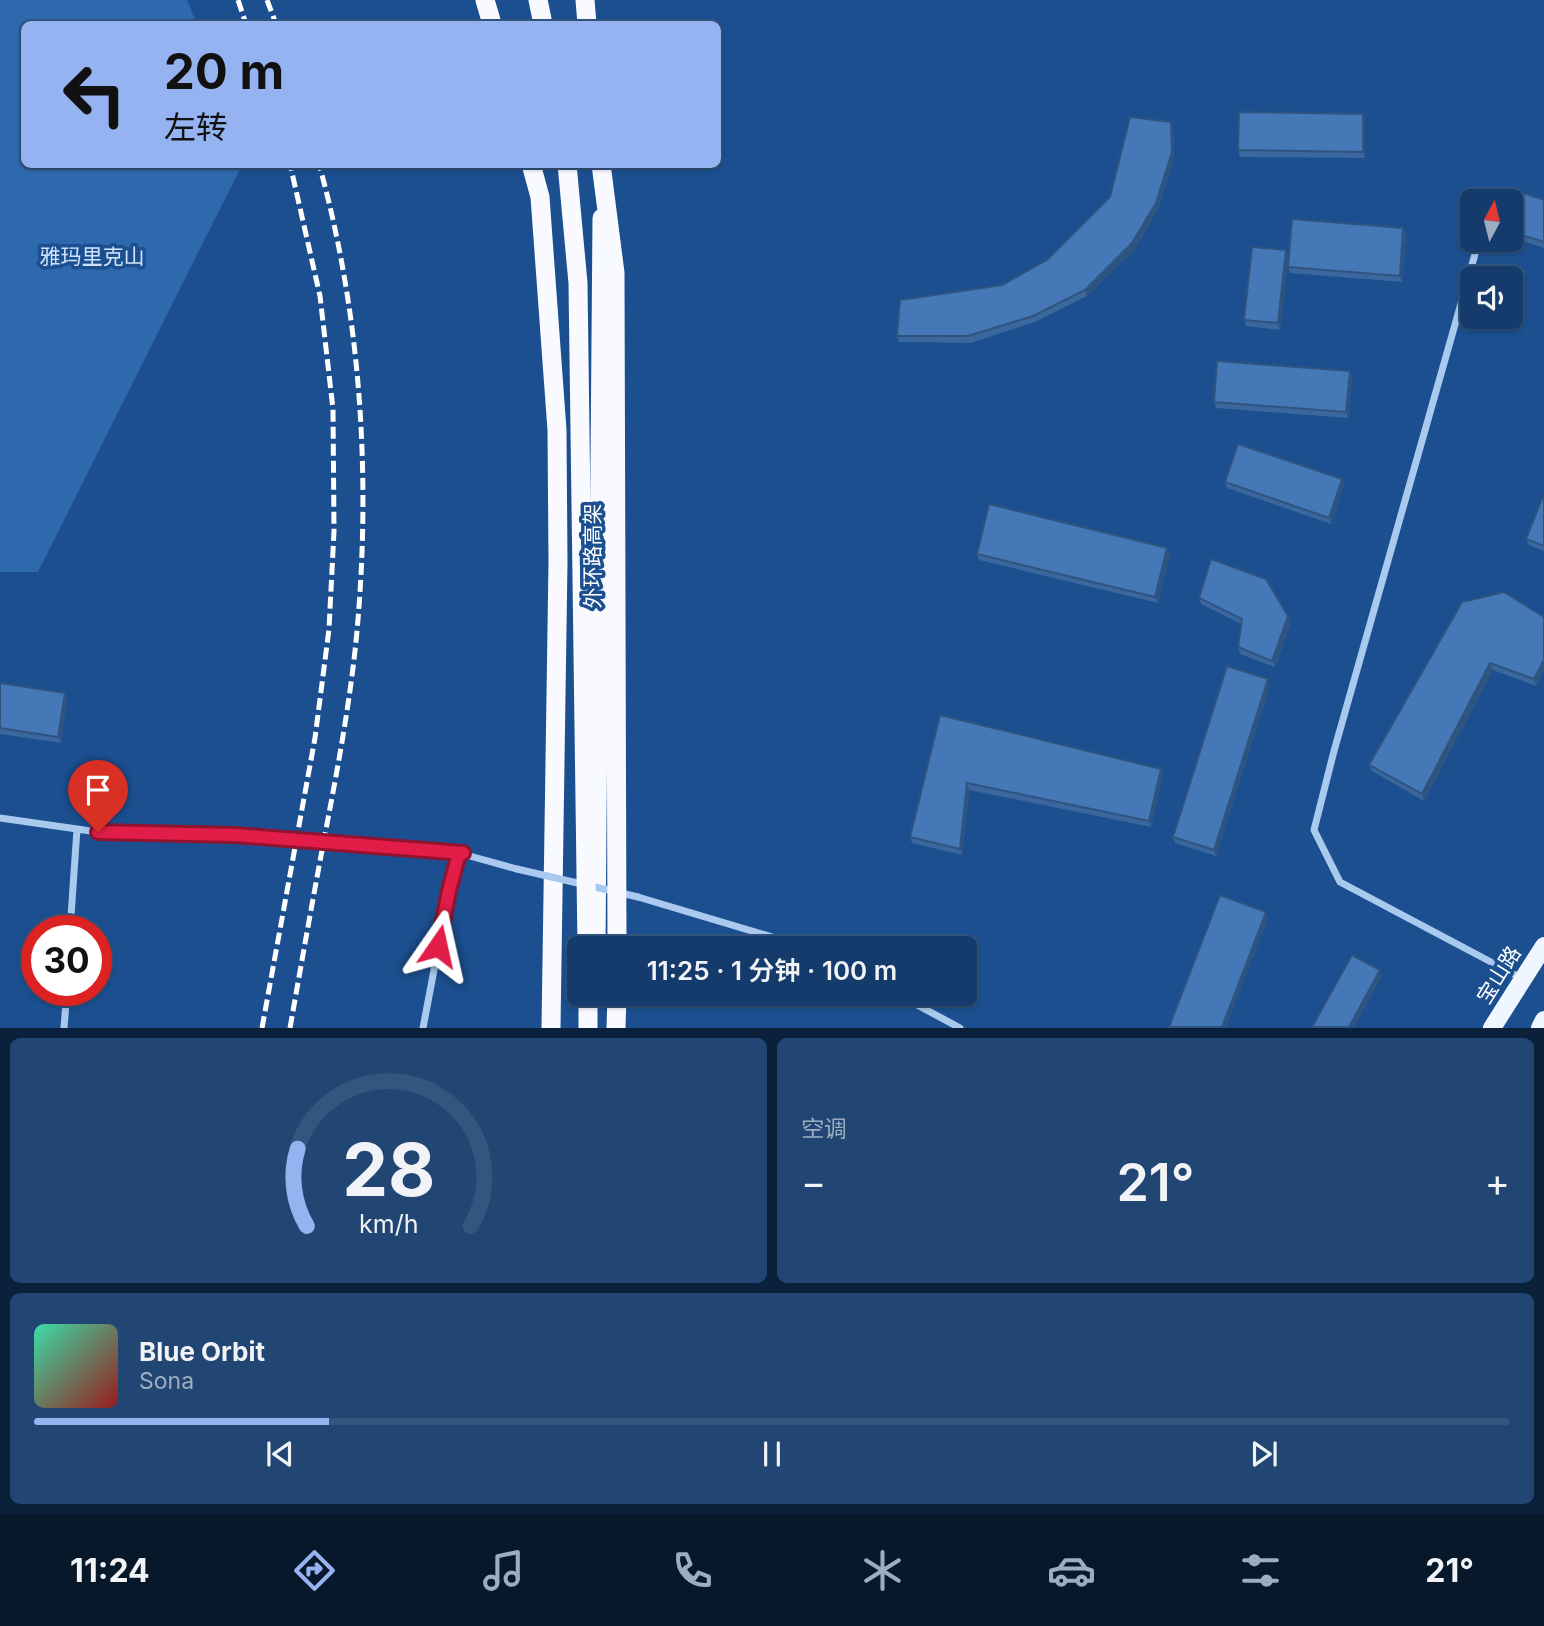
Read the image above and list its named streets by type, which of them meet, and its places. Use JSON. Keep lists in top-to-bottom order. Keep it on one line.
{"streets":{"highway":["外环路高架"],"main road":["宝山路"]},"parks":["雅玛里克山"],"north":"top","page":{"turn":["20 m","左转"],"limit":"30","trip":"11:25 · 1 分钟 · 100 m","tile":"空调","heat":["−","21°","+"],"song":["Blue Orbit","Sona"],"tabs":["11:24","21°"],"gauge":["28","km/h"]}}
